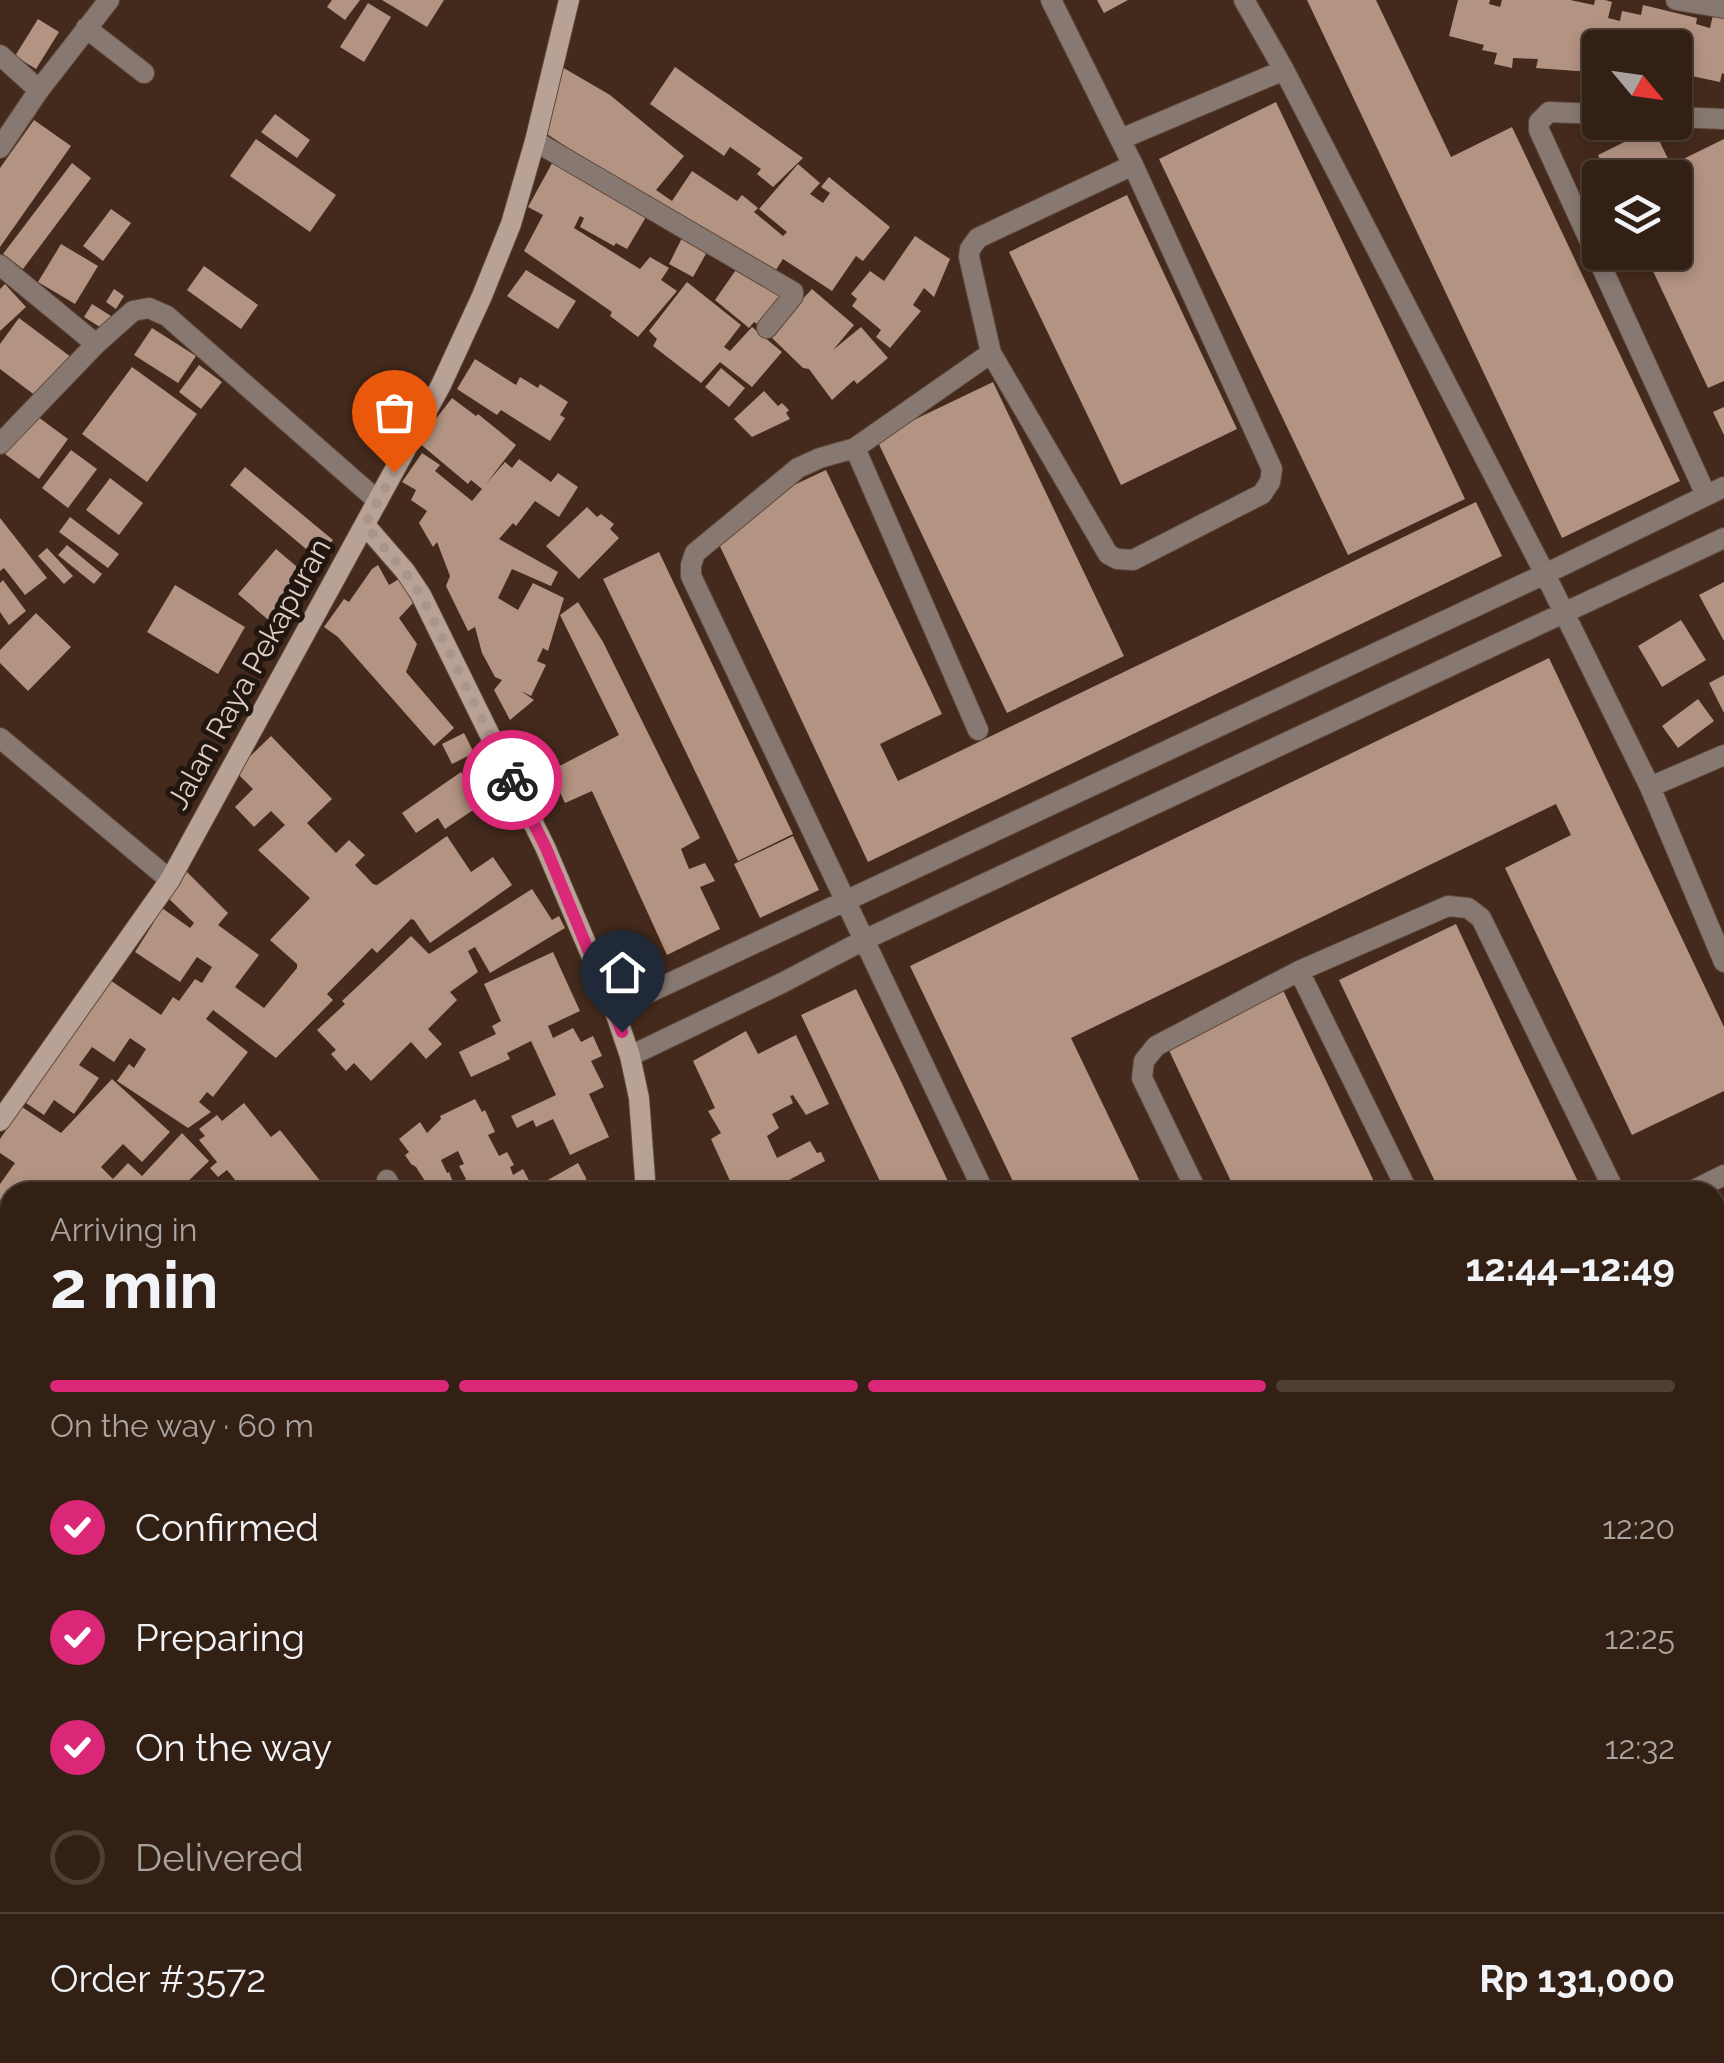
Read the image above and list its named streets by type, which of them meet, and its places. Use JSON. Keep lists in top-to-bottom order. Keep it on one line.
{"streets":{"main road":["Jalan Raya Pekapuran"]},"north":"bottom right","page":{"heading":["2 min","Arriving in","12:44–12:49"],"panel":["Order #3572","Rp 131,000"],"bar":"On the way · 60 m","list":[["Confirmed","12:20"],["Preparing","12:25"],["On the way","12:32"],"Delivered"]}}
